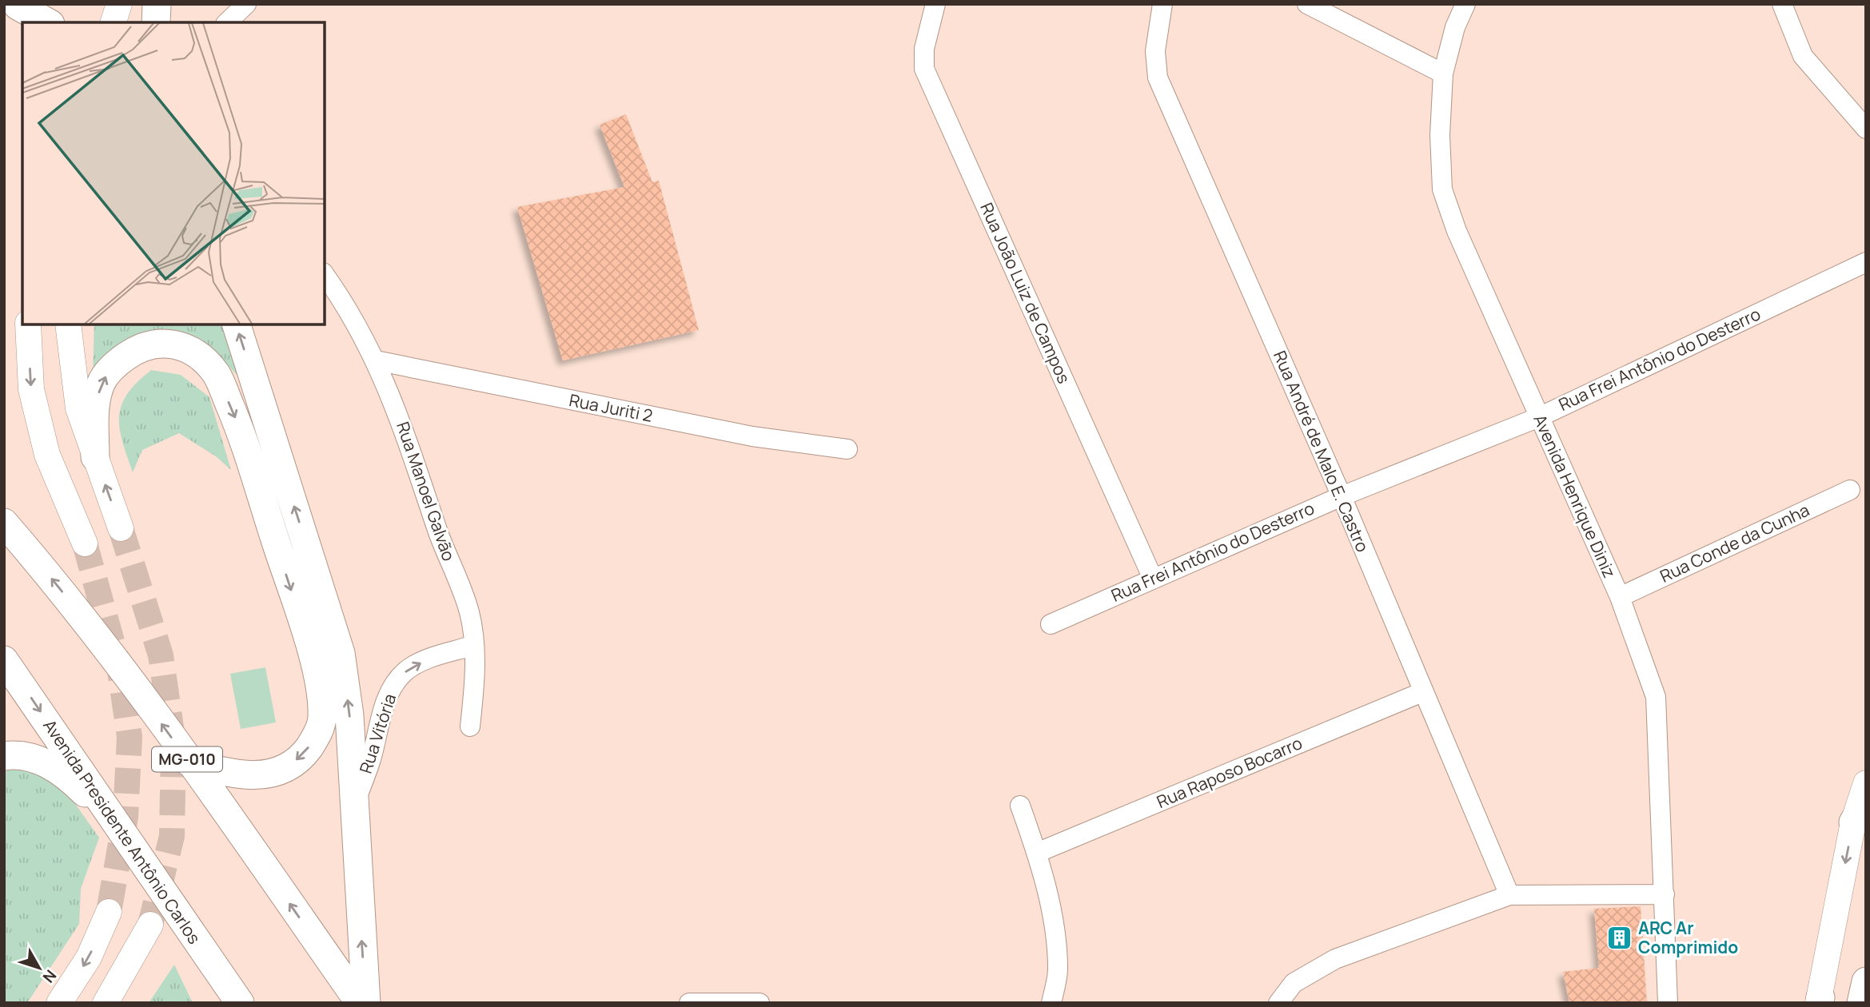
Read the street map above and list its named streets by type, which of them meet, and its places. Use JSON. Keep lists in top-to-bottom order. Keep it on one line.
{"streets":{"highway":["MG-010","Avenida Presidente Antônio Carlos"],"street":["Rua João Luiz de Campos","Rua Frei Antônio do Desterro","Rua Juriti 2","Rua André de Malo E. Castro","Rua Manoel Galvão","Avenida Henrique Diniz","Rua Conde da Cunha","Rua Vitória","Rua Raposo Bocarro"]},"crossings":[["Rua João Luiz de Campos","Rua Frei Antônio do Desterro"],["Rua Frei Antônio do Desterro","Rua André de Malo E. Castro"],["Rua Frei Antônio do Desterro","Avenida Henrique Diniz"],["Rua Juriti 2","Rua Manoel Galvão"],["Rua André de Malo E. Castro","Rua Raposo Bocarro"],["Rua Manoel Galvão","Rua Vitória"],["Avenida Henrique Diniz","Rua Conde da Cunha"]],"one_way":["Rua Vitória"],"places":{"building":["ARC Ar Comprimido"]},"north":"bottom right"}
